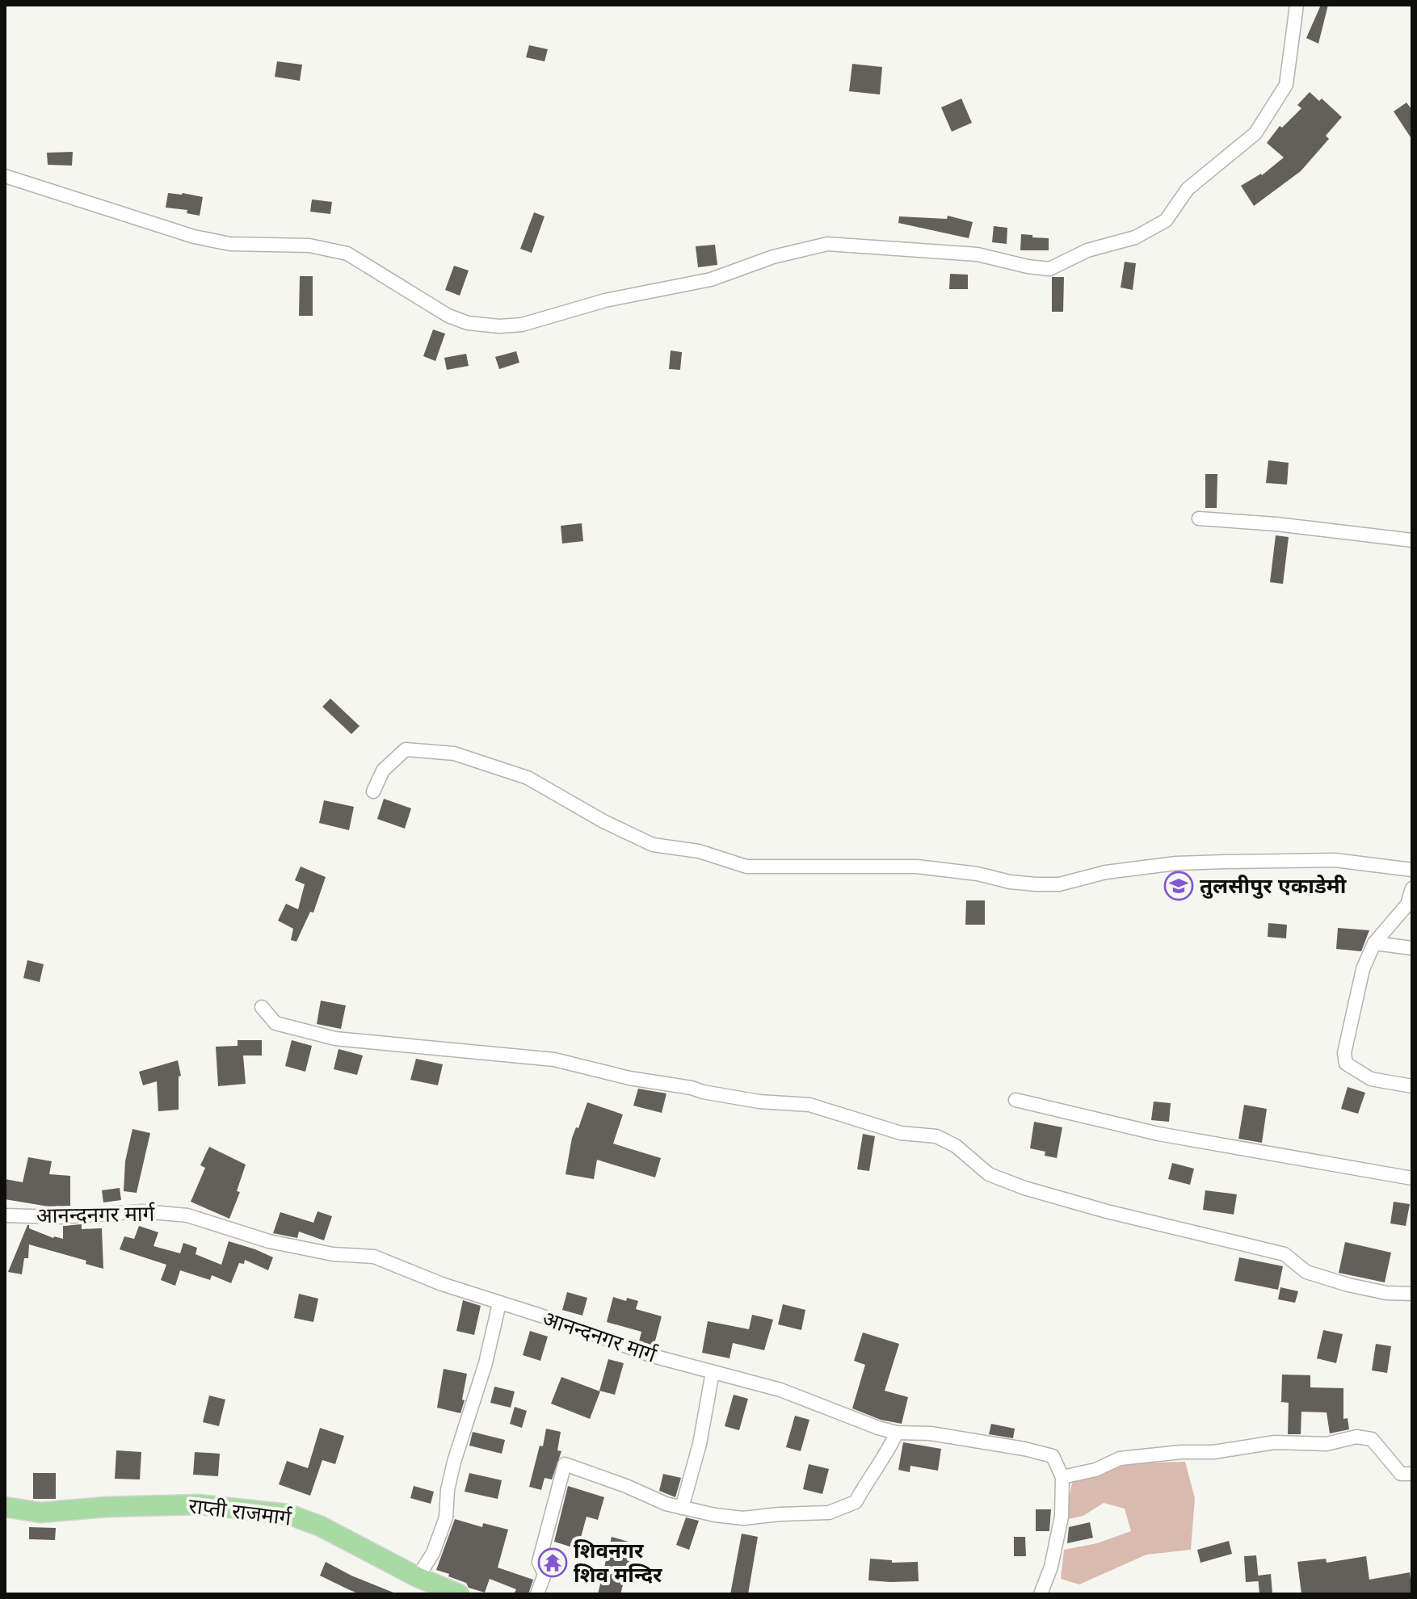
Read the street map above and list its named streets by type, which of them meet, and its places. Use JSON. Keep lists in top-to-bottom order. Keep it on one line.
{"streets":{"main road":["राप्ती राजमार्ग"],"street":["आनन्दनगर मार्ग"]},"places":{"school or university":["तुलसीपुर एकाडेमी"],"temple":["शिवनगर शिव मन्दिर"]}}
